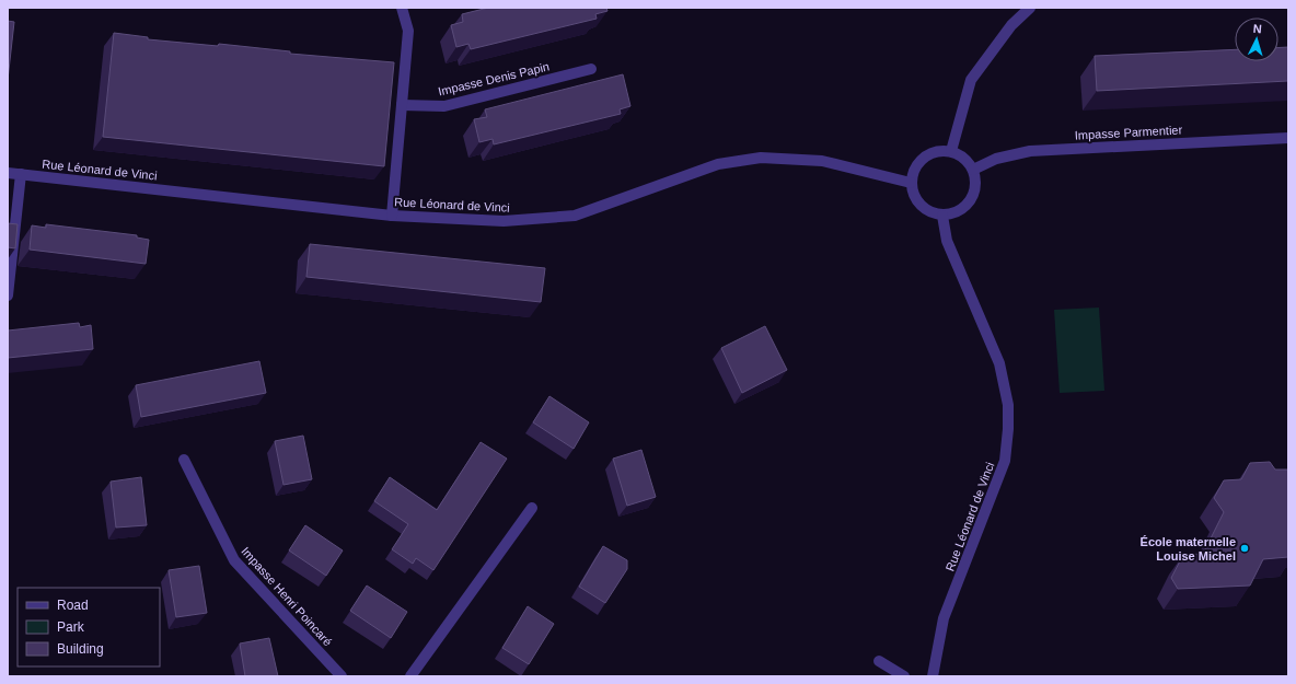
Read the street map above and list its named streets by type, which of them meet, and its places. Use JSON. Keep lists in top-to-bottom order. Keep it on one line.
{"streets":{"street":["Impasse Denis Papin","Impasse Parmentier","Rue Léonard de Vinci","Impasse Henri Poincaré"]},"crossings":[["Impasse Parmentier","Rue Léonard de Vinci"]],"places":["École maternelle Louise Michel"],"legend":["Road","Park","Building"],"north":"top"}
